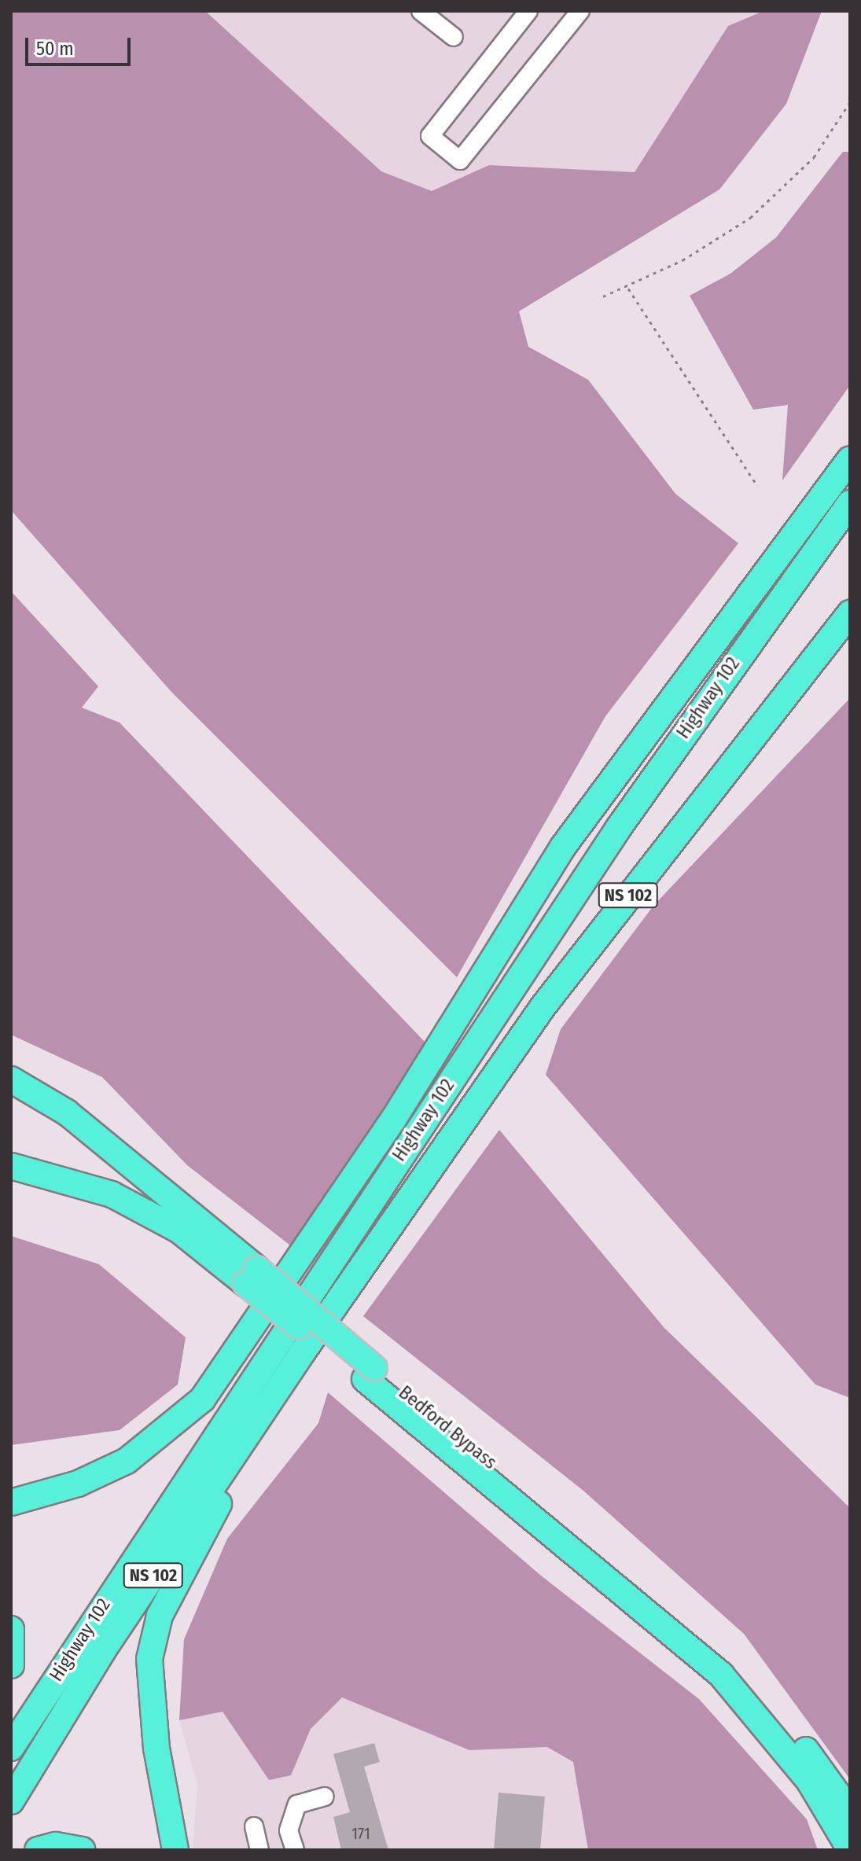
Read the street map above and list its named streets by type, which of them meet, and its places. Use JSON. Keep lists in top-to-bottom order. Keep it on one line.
{"streets":{"highway":["Highway 102","NS 102","Bedford Bypass"]},"house_numbers":["171"],"scale_bar":"50 m"}
